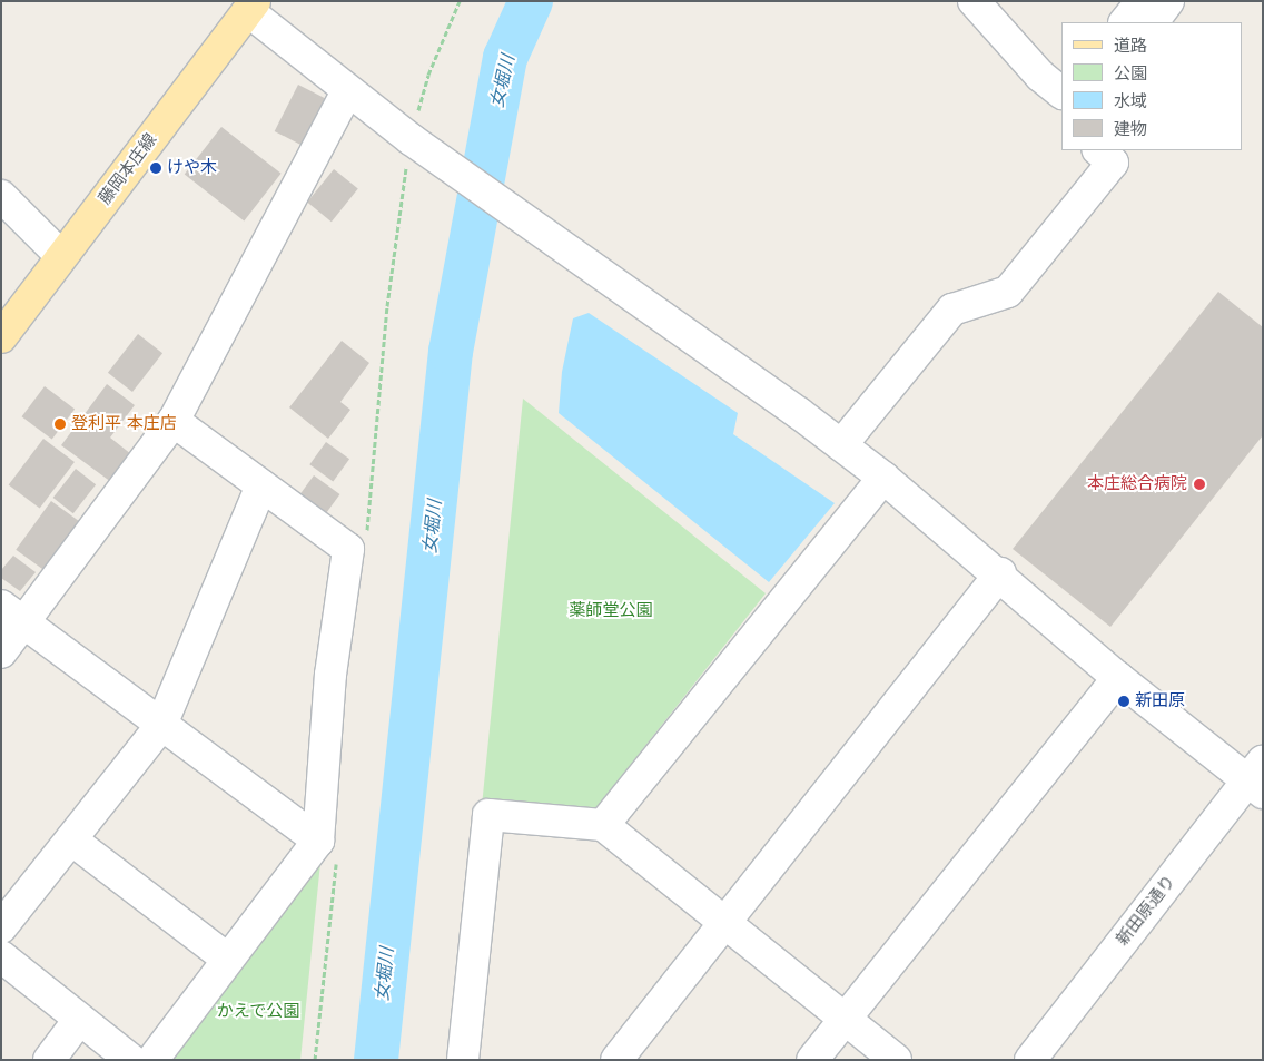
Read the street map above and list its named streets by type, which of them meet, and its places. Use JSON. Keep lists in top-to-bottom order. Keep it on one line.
{"streets":{"main road":["藤岡本庄線"],"street":["新田原通り"]},"water":["女堀川"],"parks":["薬師堂公園","かえで公園"],"places":["けや木","登利平 本庄店","本庄総合病院","新田原"],"legend":["道路","公園","水域","建物"]}
